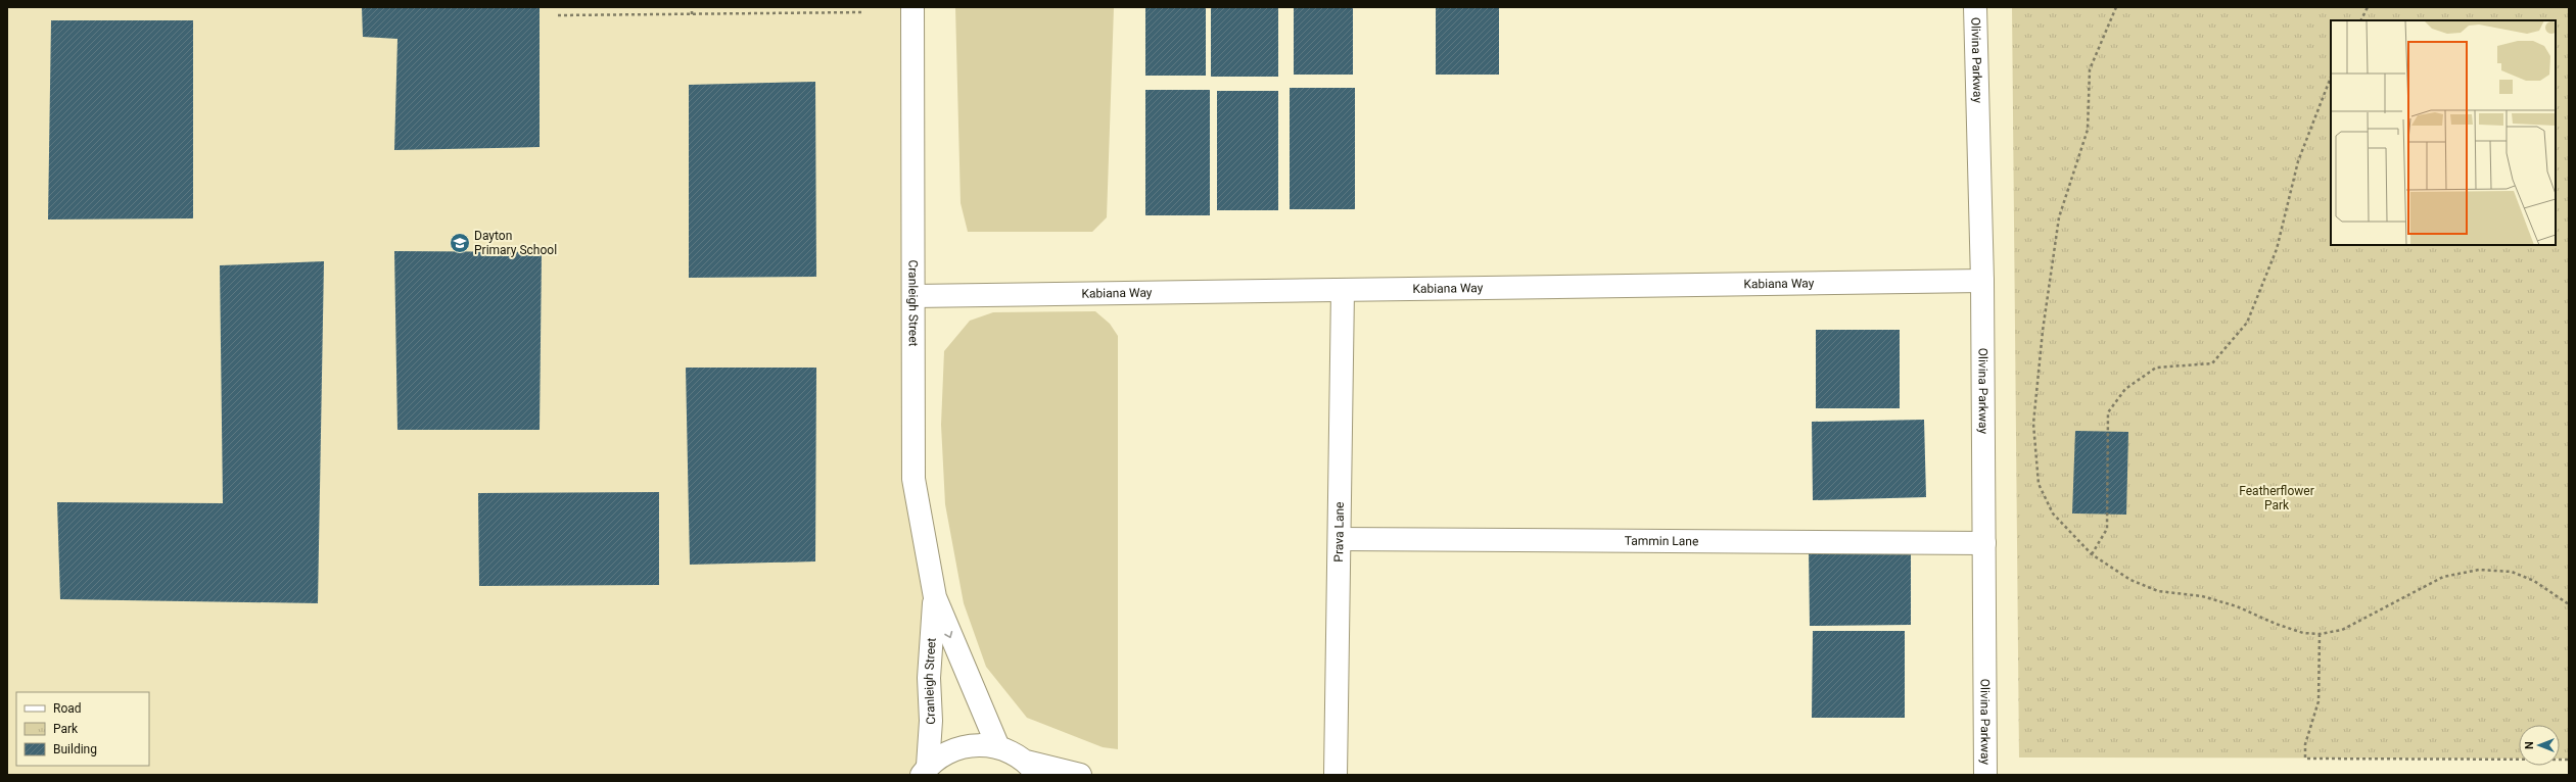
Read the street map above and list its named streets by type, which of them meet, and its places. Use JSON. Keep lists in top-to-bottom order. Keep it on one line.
{"streets":{"street":["Olivina Parkway","Kabiana Way","Cranleigh Street","Prava Lane","Tammin Lane"]},"crossings":[["Olivina Parkway","Kabiana Way"],["Olivina Parkway","Tammin Lane"],["Kabiana Way","Cranleigh Street"],["Kabiana Way","Prava Lane"],["Prava Lane","Tammin Lane"]],"parks":["Featherflower Park"],"places":{"school or university":["Dayton Primary School"]},"legend":["Road","Park","Building"],"north":"left"}
